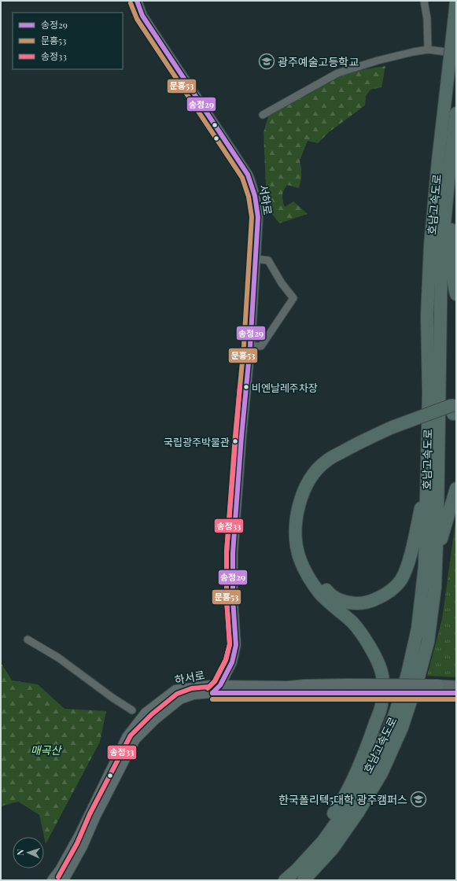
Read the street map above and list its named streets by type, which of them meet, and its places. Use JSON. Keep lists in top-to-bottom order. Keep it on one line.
{"streets":{"highway":["호남고속도로"],"main road":["서하로","하서로"]},"crossings":[["서하로","하서로"]],"parks":["매곡산"],"places":{"school or university":["광주예술고등학교","한국폴리텍5대학 광주캠퍼스"],"other":["비엔날레주차장","국립광주박물관"]},"lines":["transit line 송정29","transit line 문흥53","transit line 송정33"],"legend":["송정29","문흥53","송정33"],"north":"left"}
